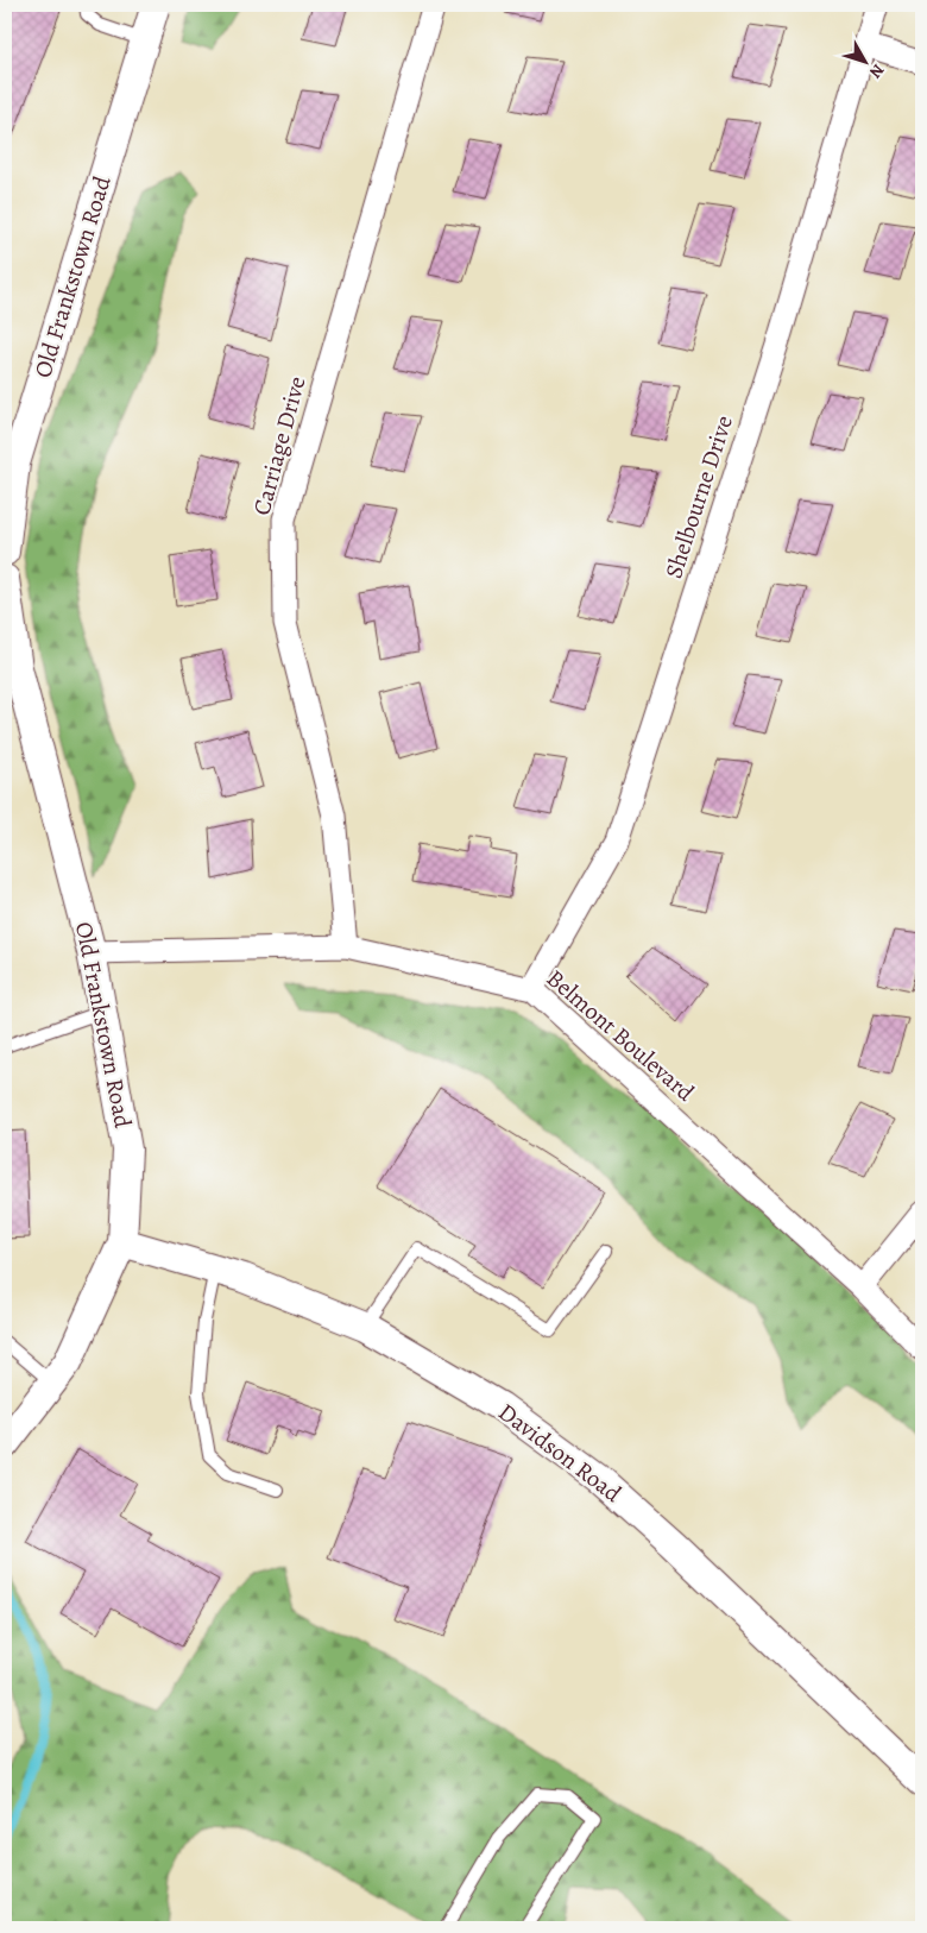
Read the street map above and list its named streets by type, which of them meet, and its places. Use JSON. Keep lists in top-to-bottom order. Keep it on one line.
{"streets":{"street":["Old Frankstown Road","Carriage Drive","Shelbourne Drive","Belmont Boulevard","Davidson Road"]},"crossings":[["Old Frankstown Road","Belmont Boulevard"],["Old Frankstown Road","Davidson Road"],["Carriage Drive","Belmont Boulevard"],["Shelbourne Drive","Belmont Boulevard"]],"north":"bottom right"}
